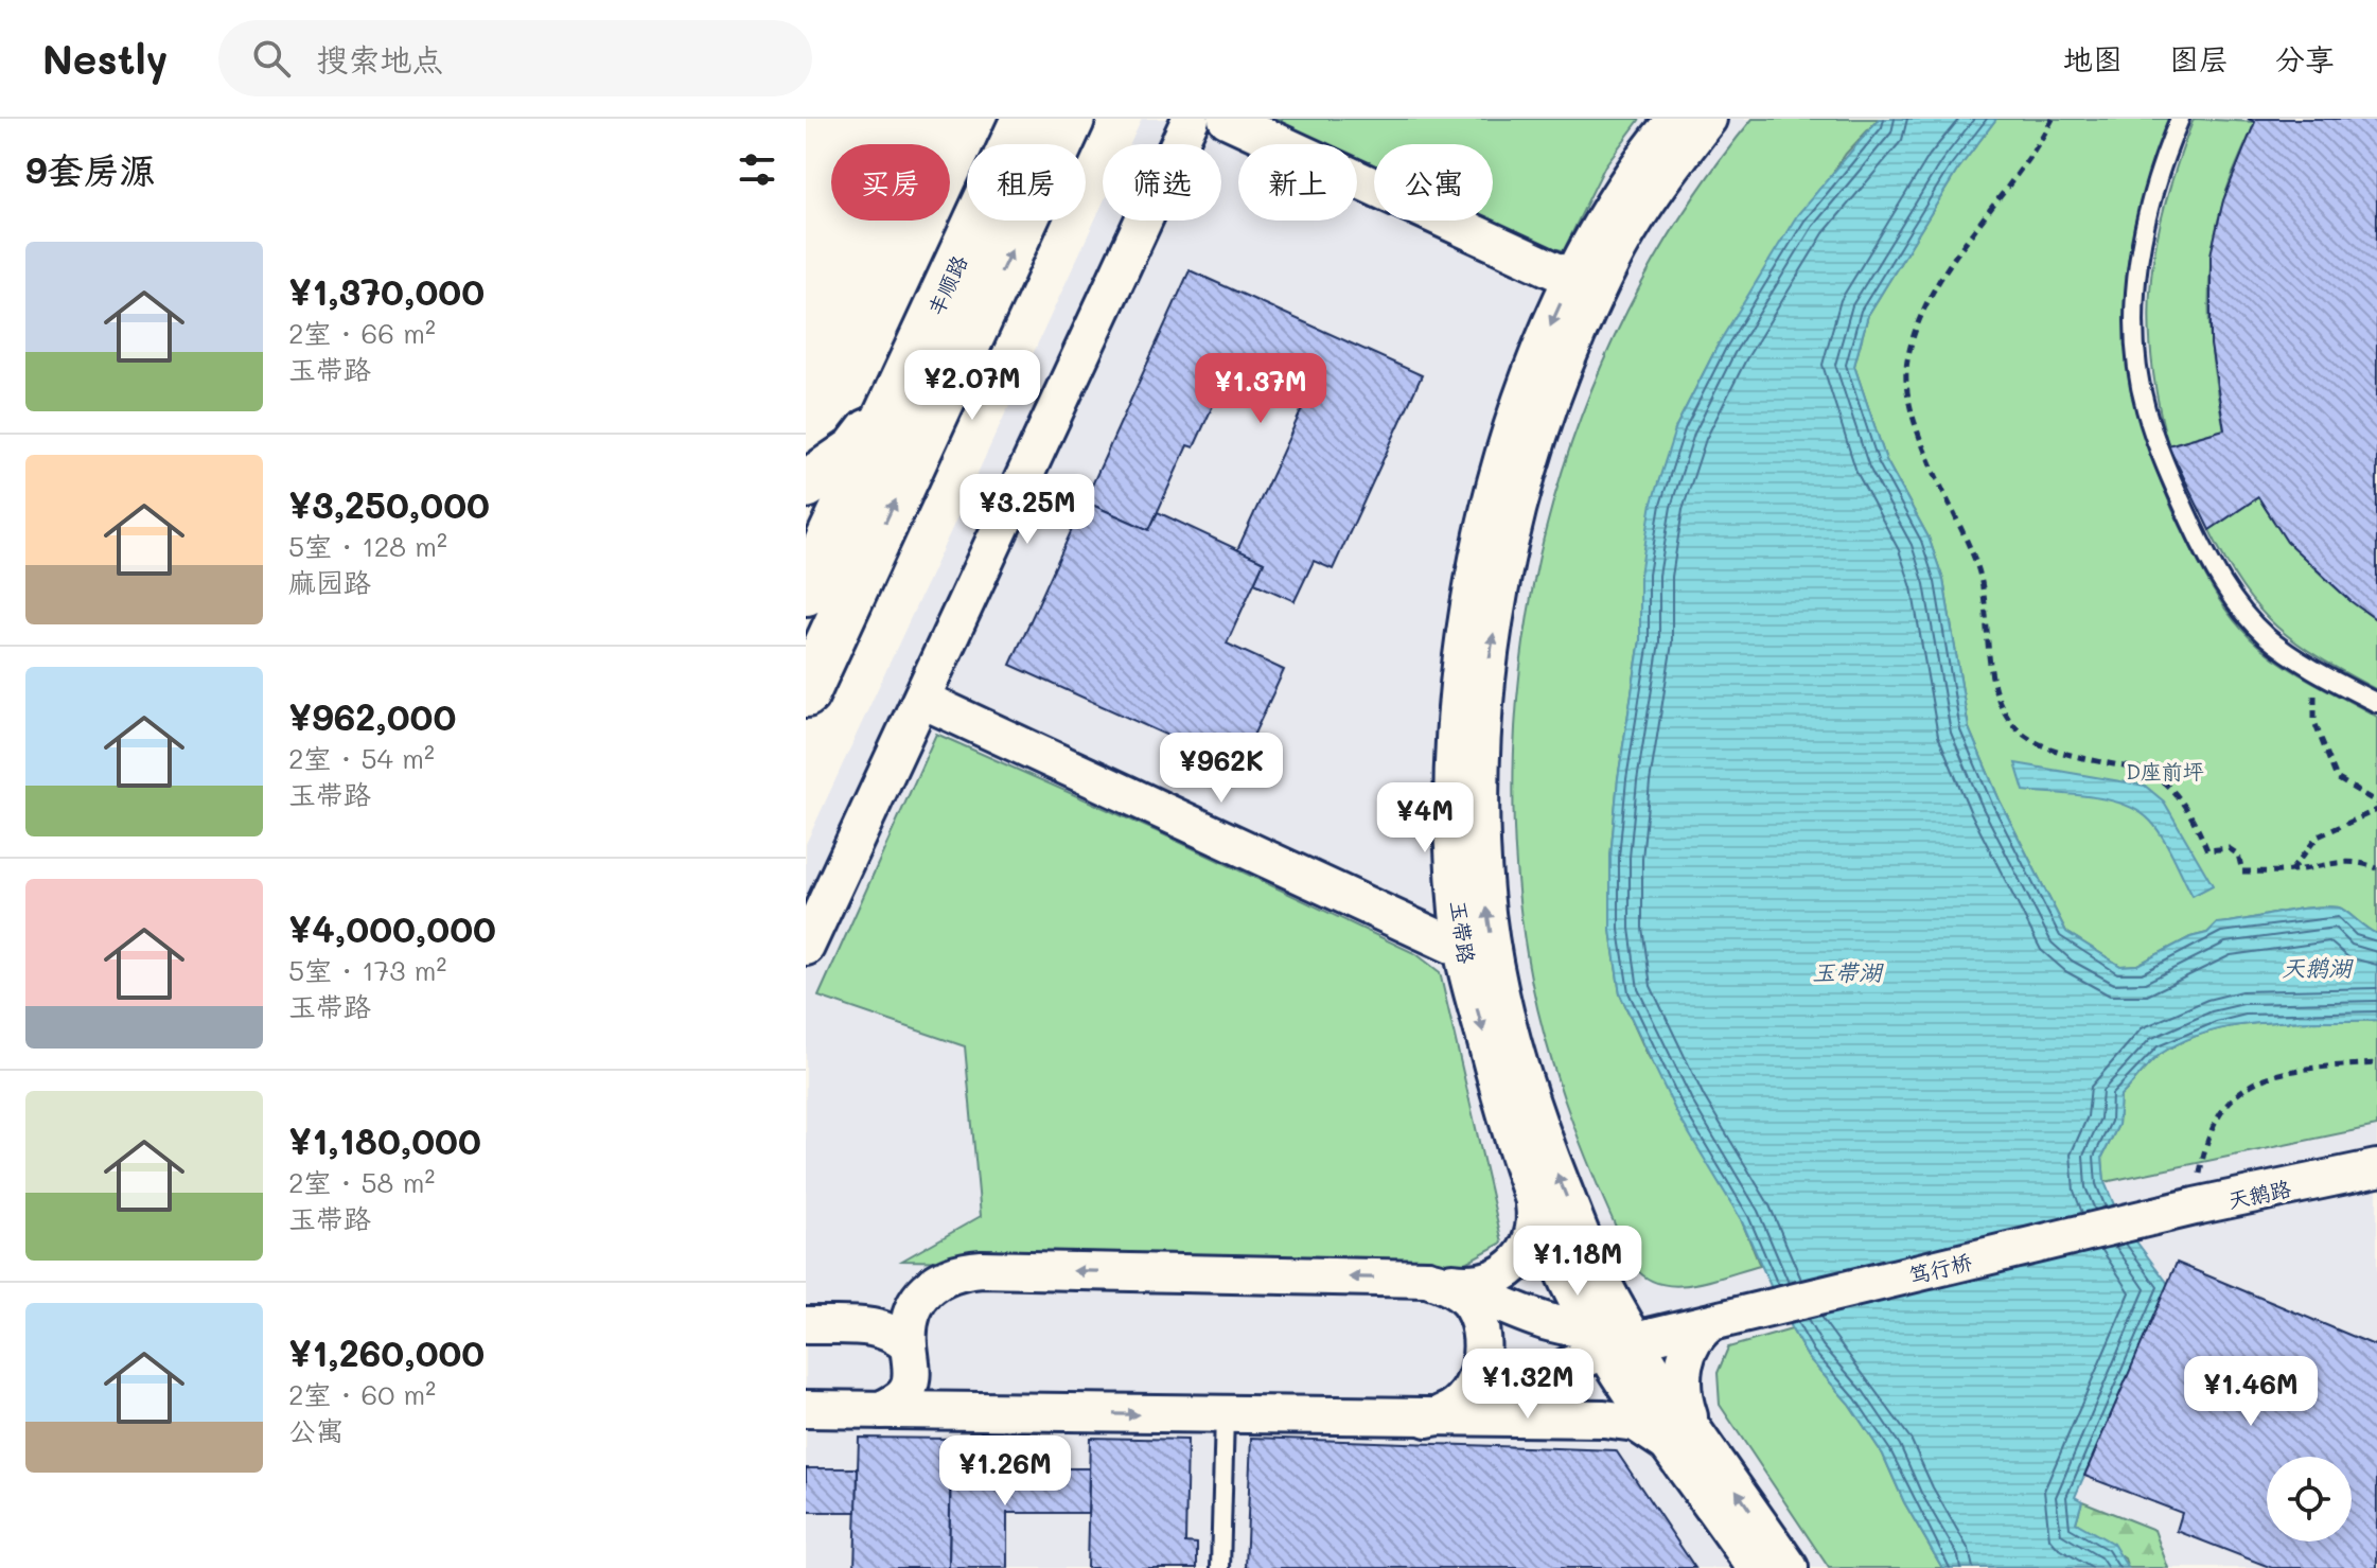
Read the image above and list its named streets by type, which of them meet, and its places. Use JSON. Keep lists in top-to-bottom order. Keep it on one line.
{"streets":{"main road":["丰顺路"],"street":["玉带路","天鹅路","笃行桥"]},"crossings":[["玉带路","笃行桥"],["天鹅路","笃行桥"]],"water":["天鹅湖","玉带湖"],"parks":["D座前坪"],"page":{"header":"Nestly","search":"搜索地点","nav":["地图","图层","分享"],"heading":"9套房源","chip":["买房","租房","筛选","新上","公寓"],"list":[{"name":"¥1,370,000","note":"2室 · 66 m² · 玉带路"},{"name":"¥3,250,000","note":"5室 · 128 m² · 麻园路"},{"name":"¥962,000","note":"2室 · 54 m² · 玉带路"},{"name":"¥4,000,000","note":"5室 · 173 m² · 玉带路"},{"name":"¥1,180,000","note":"2室 · 58 m² · 玉带路"},{"name":"¥1,260,000","note":"2室 · 60 m² · 公寓"}],"price":["¥2.07M","¥1.37M","¥3.25M","¥962K","¥4M","¥1.18M","¥1.32M","¥1.46M","¥1.26M"]}}
